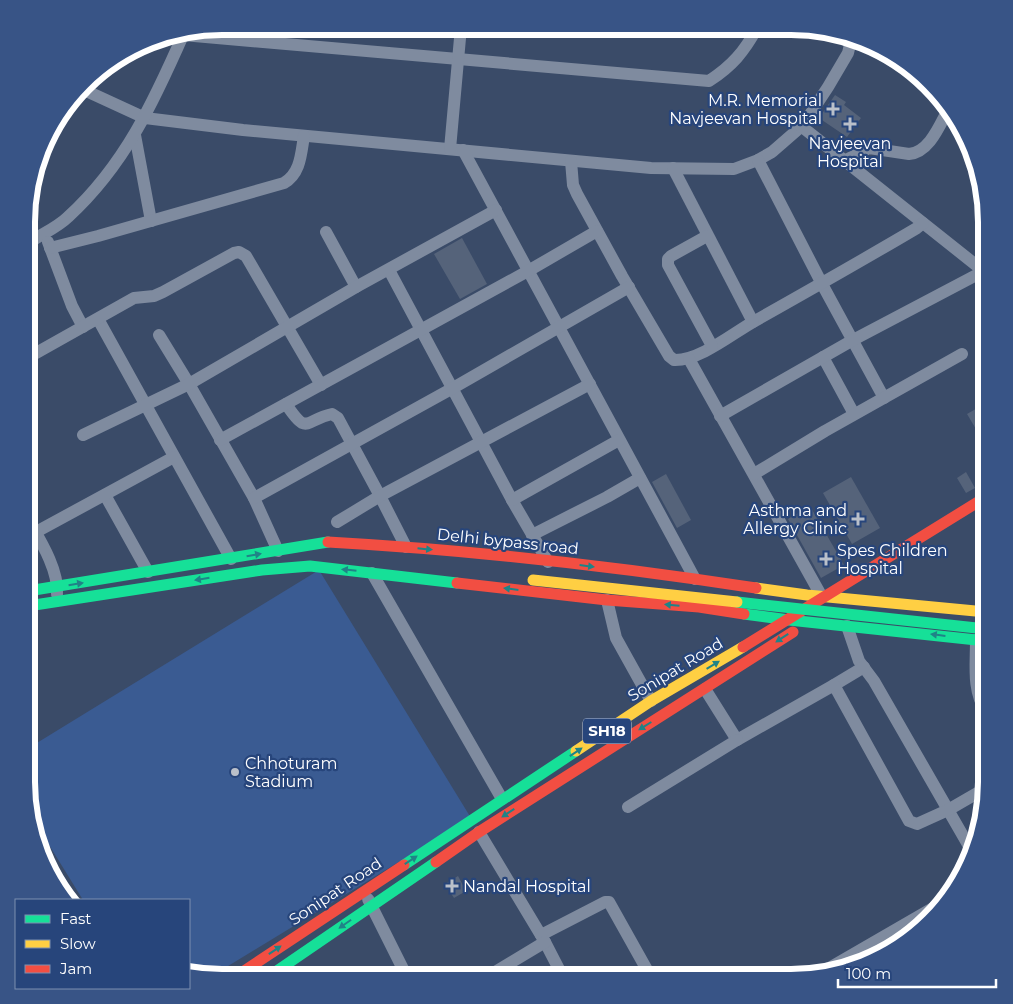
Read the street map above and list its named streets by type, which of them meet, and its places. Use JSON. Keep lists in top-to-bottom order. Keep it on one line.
{"streets":{"main road":["Delhi bypass road","Sonipat Road","SH18"]},"crossings":[["Delhi bypass road","Sonipat Road"]],"places":{"health":["M.R. Memorial Navjeevan Hospital","Navjeevan Hospital","Asthma and Allergy Clinic","Spes Children Hospital","Nandal Hospital"],"other":["Chhoturam Stadium"]},"legend":["Fast","Slow","Jam"],"scale_bar":"100 m"}
